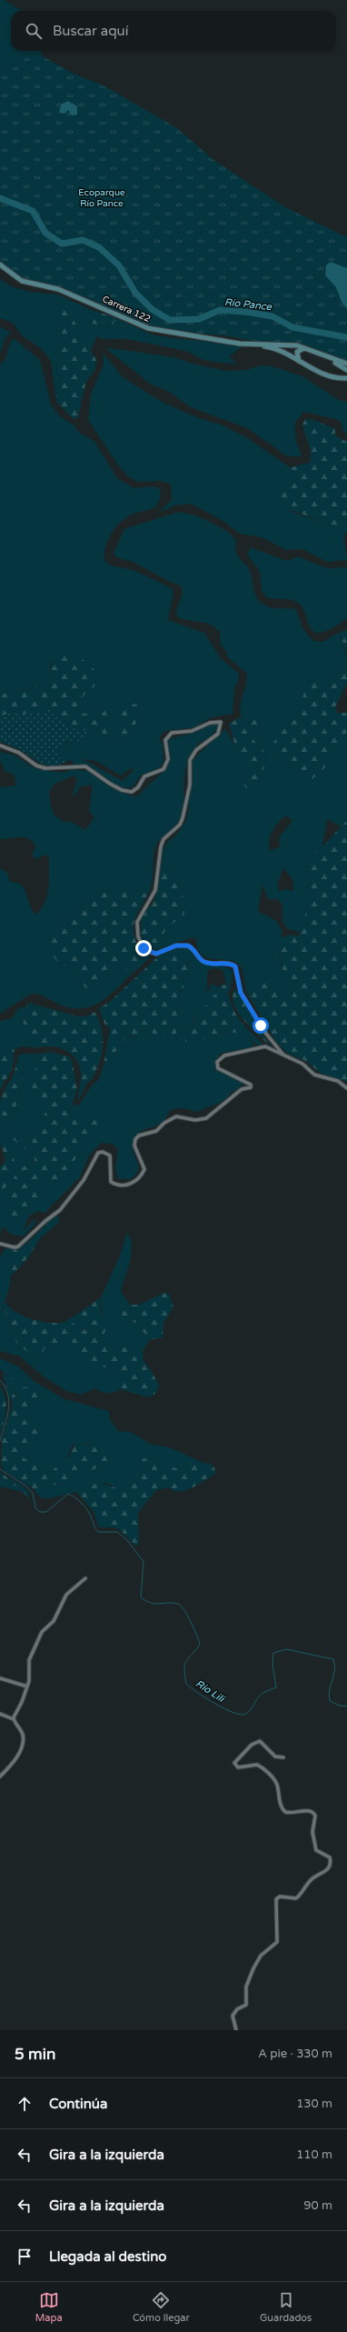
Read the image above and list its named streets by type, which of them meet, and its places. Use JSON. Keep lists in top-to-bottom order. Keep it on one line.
{"streets":{"street":["Carrera 122"]},"water":["Río Pance","Río Lili"],"parks":["Ecoparque Río Pance"],"page":{"search":"Buscar aquí","heading":["5 min","A pie · 330 m"],"list":[["Continúa","130 m"],["Gira a la izquierda","110 m"],["Gira a la izquierda","90 m"],"Llegada al destino"],"nav":["Mapa","Cómo llegar","Guardados"]}}
